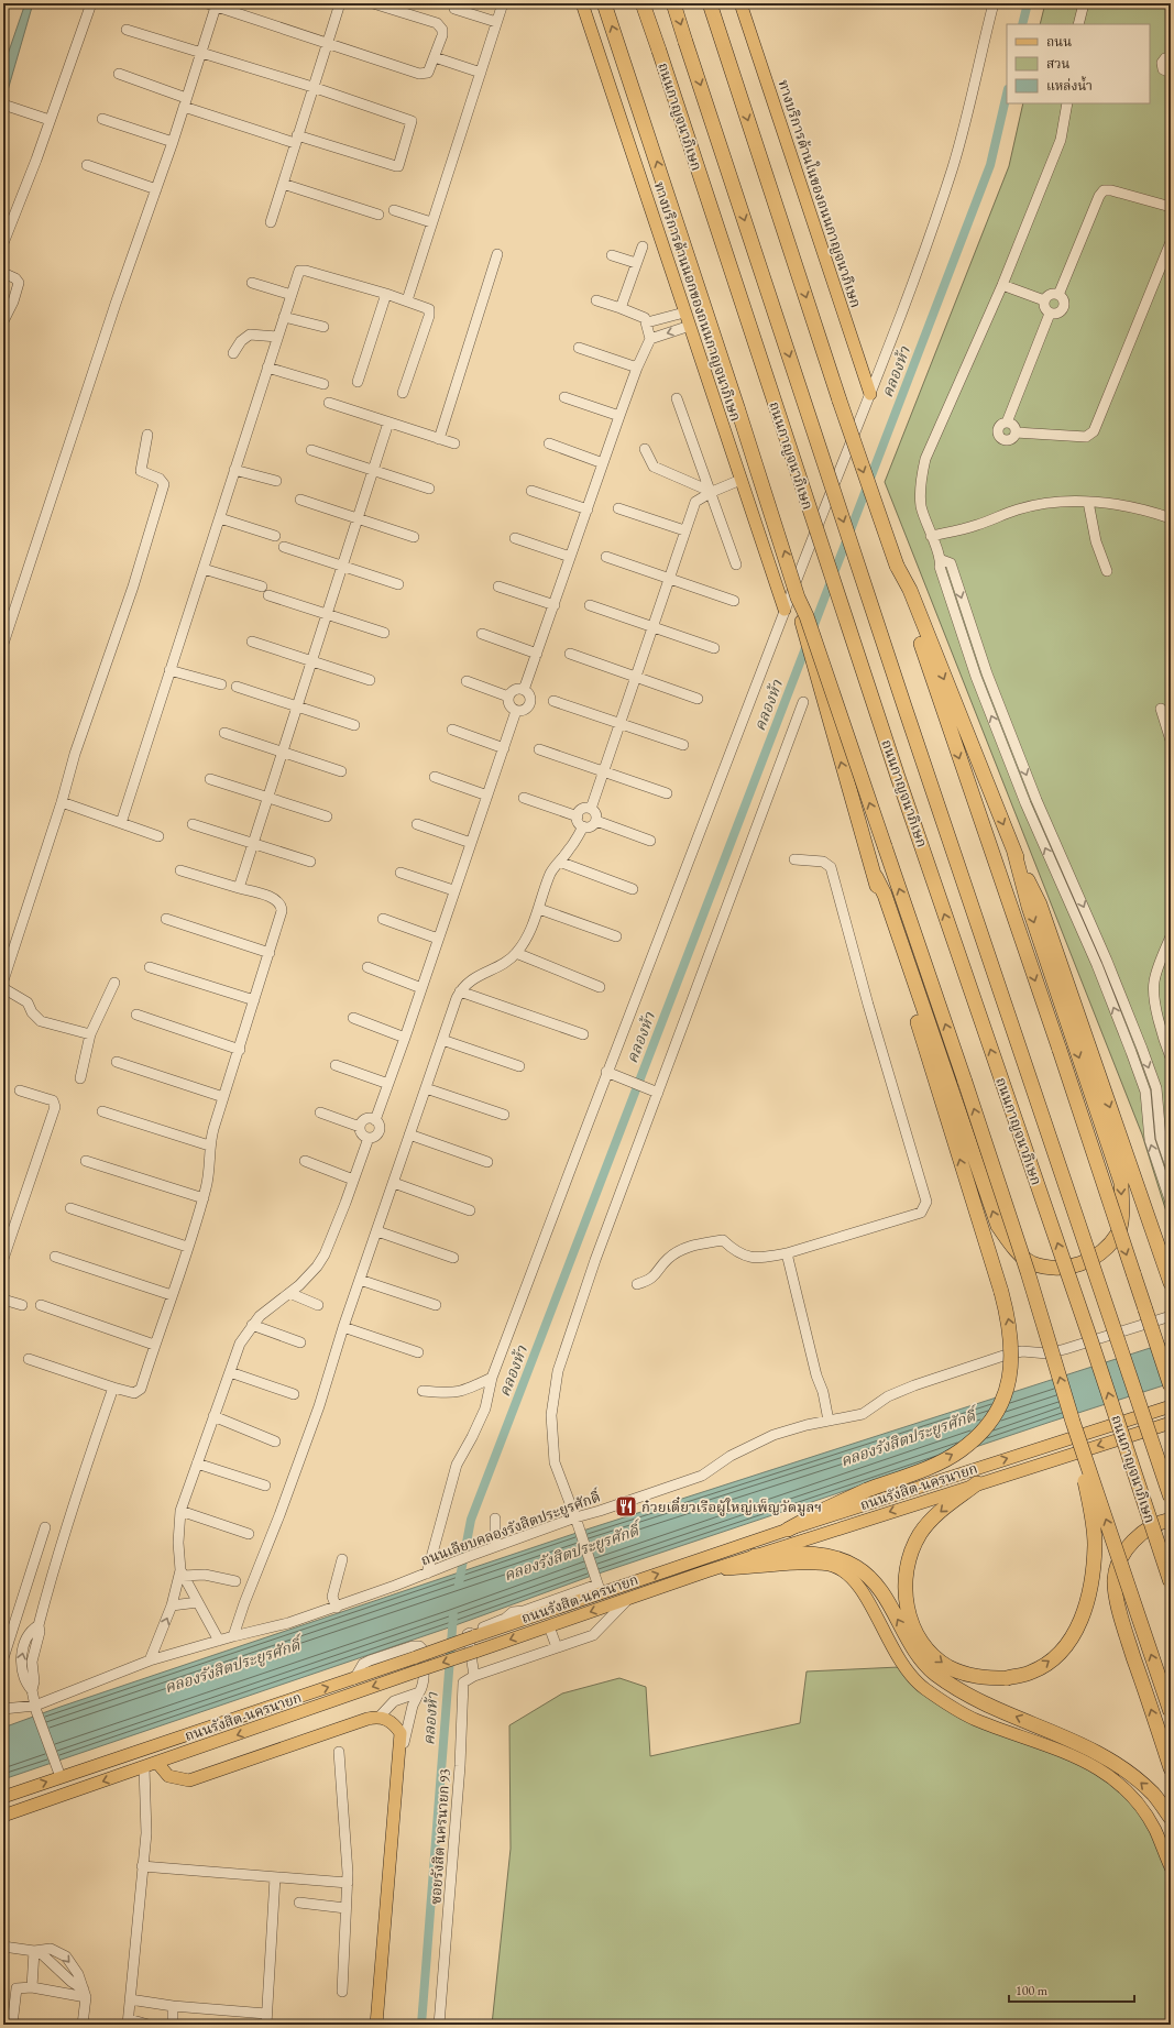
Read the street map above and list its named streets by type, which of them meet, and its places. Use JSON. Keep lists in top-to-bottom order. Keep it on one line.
{"streets":{"highway":["ถนนกาญจนาภิเษก"],"main road":["ทางบริการด้านในของถนนกาญจนาภิเษก","ทางบริการด้านนอกของถนนกาญจนาภิเษก","ถนนรังสิต-นครนายก"],"street":["ถนนเลียบคลองรังสิตประยูรศักดิ์","ซอยรังสิต นครนายก 93"]},"water":["คลองห้า","คลองรังสิตประยูรศักดิ์"],"places":{"restaurant":["ก๋วยเตี๋ยวเรือผู้ใหญ่เพ็ญวัดมูลฯ"]},"legend":["ถนน","สวน","แหล่งน้ำ"],"scale_bar":"100 m"}
